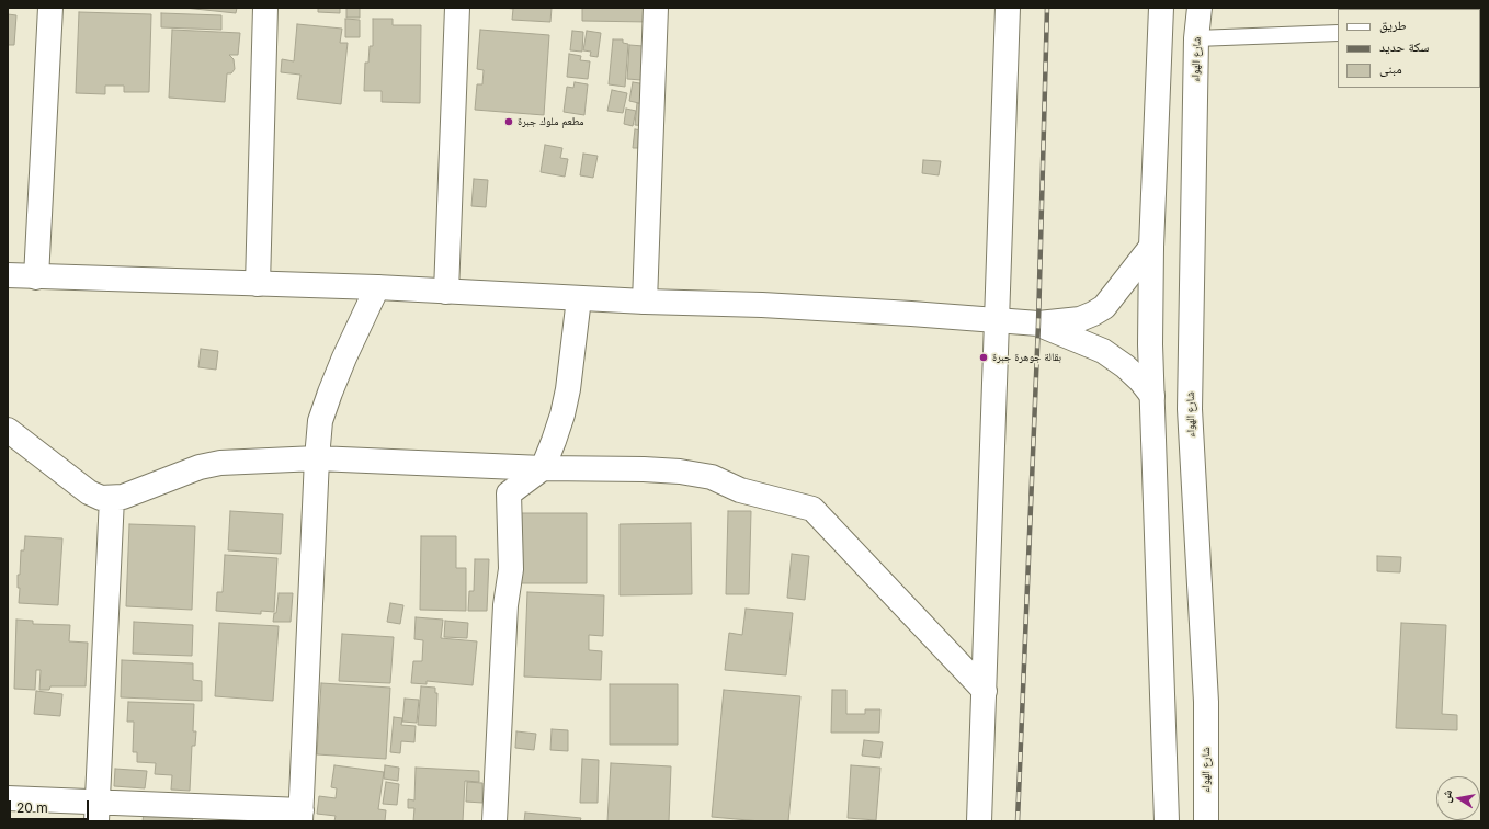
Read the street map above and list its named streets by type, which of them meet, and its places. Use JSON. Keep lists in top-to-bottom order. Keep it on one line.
{"streets":{"main road":["شارع الهواء"]},"places":["مطعم ملوك جبرة","بقالة جوهرة جبرة"],"legend":["طريق","سكة حديد","مبنى"],"scale_bar":"20 m","north":"left"}
